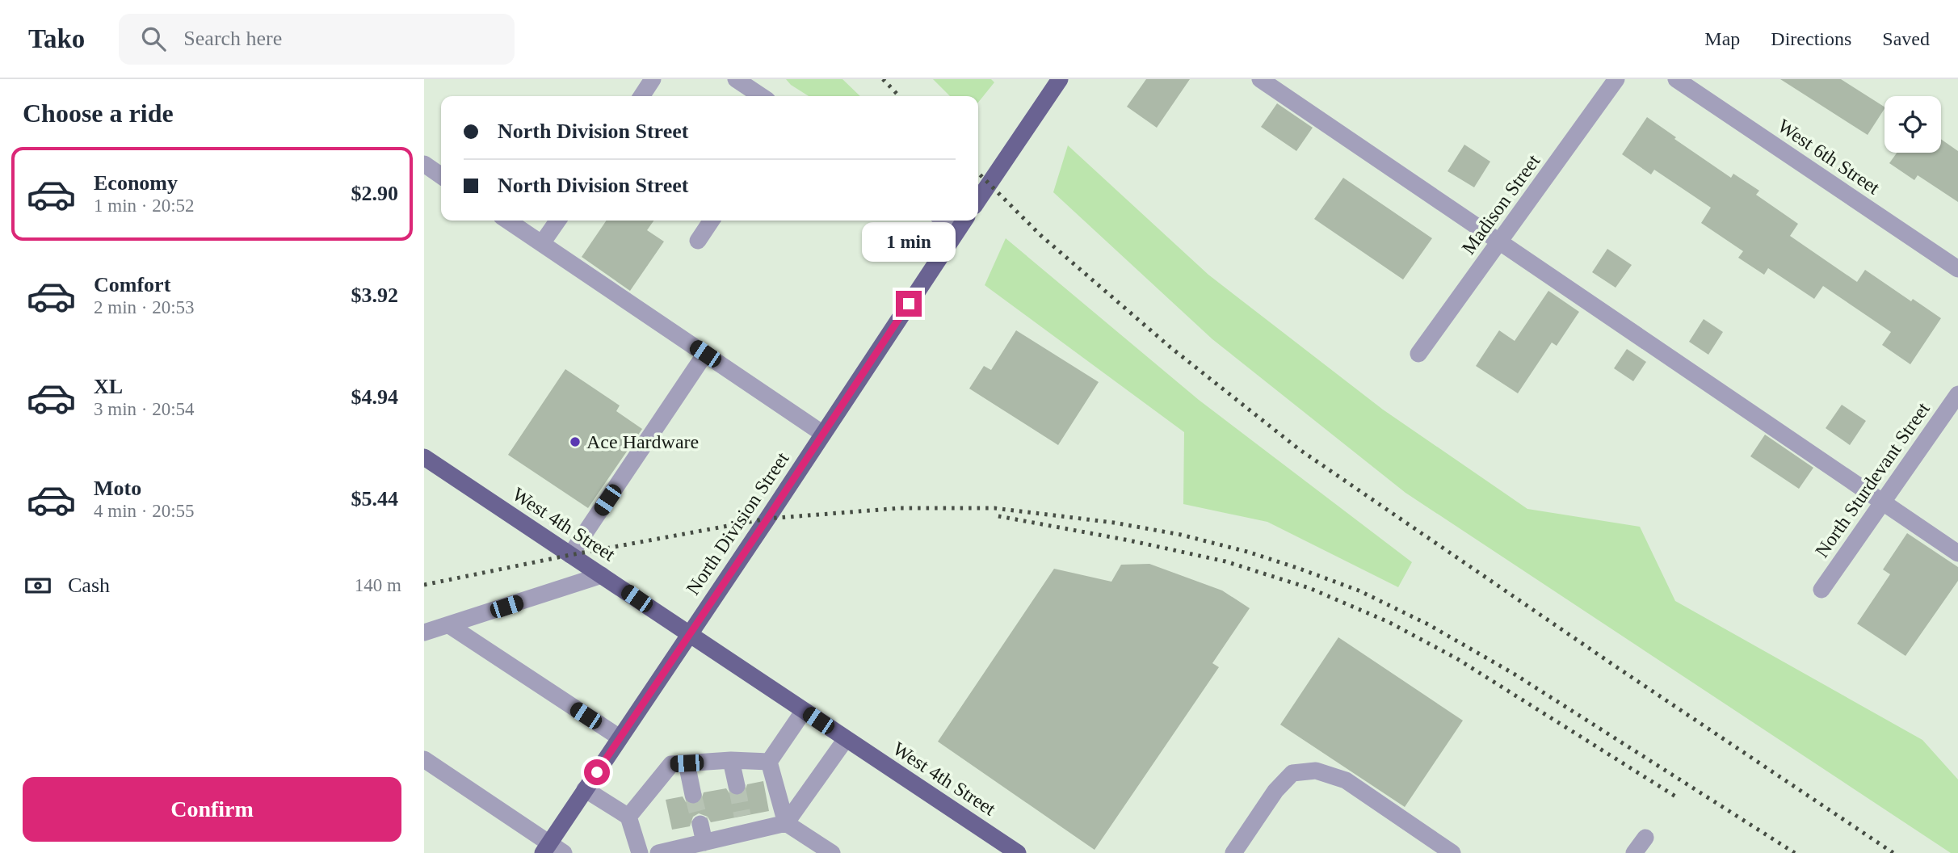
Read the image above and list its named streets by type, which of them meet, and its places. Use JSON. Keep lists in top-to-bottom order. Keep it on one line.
{"streets":{"main road":["North Division Street","West 4th Street"],"street":["West 6th Street","Madison Street","North Sturdevant Street"]},"crossings":[["North Division Street","West 4th Street"]],"places":["Ace Hardware"],"page":{"header":"Tako","search":"Search here","nav":["Map","Directions","Saved"],"heading":"Choose a ride","banner":["North Division Street","North Division Street"],"list":[{"name":"Economy","note":"1 min · 20:52","value":"$2.90"},{"name":"Comfort","note":"2 min · 20:53","value":"$3.92"},{"name":"XL","note":"3 min · 20:54","value":"$4.94"},{"name":"Moto","note":"4 min · 20:55","value":"$5.44"}],"bubble":"1 min","pay":["Cash","140 m"],"buttons":"Confirm"}}
